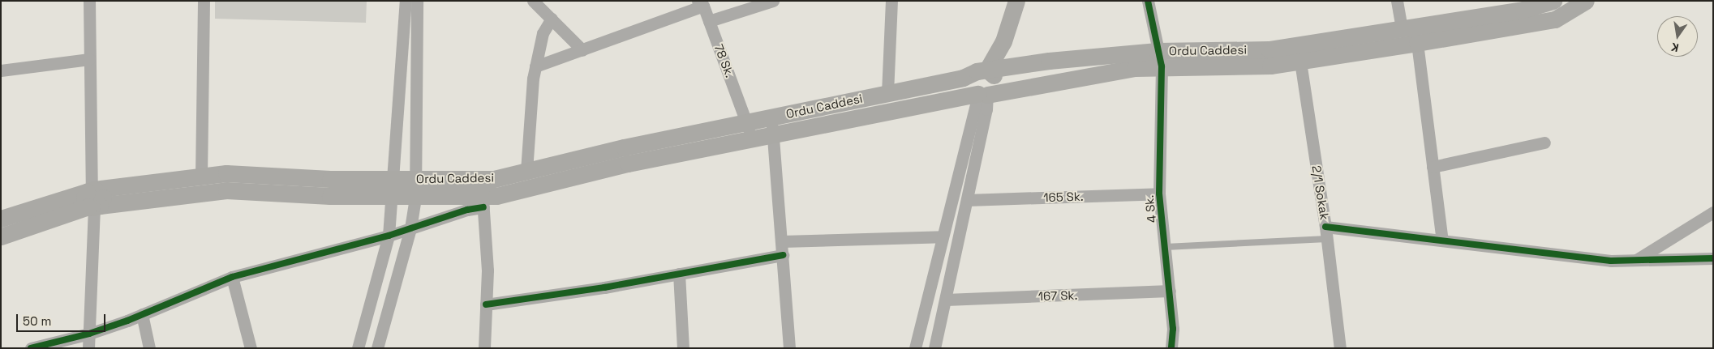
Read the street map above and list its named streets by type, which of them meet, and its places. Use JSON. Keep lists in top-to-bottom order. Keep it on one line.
{"streets":{"main road":["Ordu Caddesi"],"street":["78 Sk.","2/1 Sokak","165 Sk.","4 Sk.","167 Sk."]},"crossings":[["Ordu Caddesi","78 Sk."],["Ordu Caddesi","2/1 Sokak"],["Ordu Caddesi","4 Sk."],["165 Sk.","4 Sk."],["4 Sk.","167 Sk."]],"scale_bar":"50 m","north":"bottom"}
